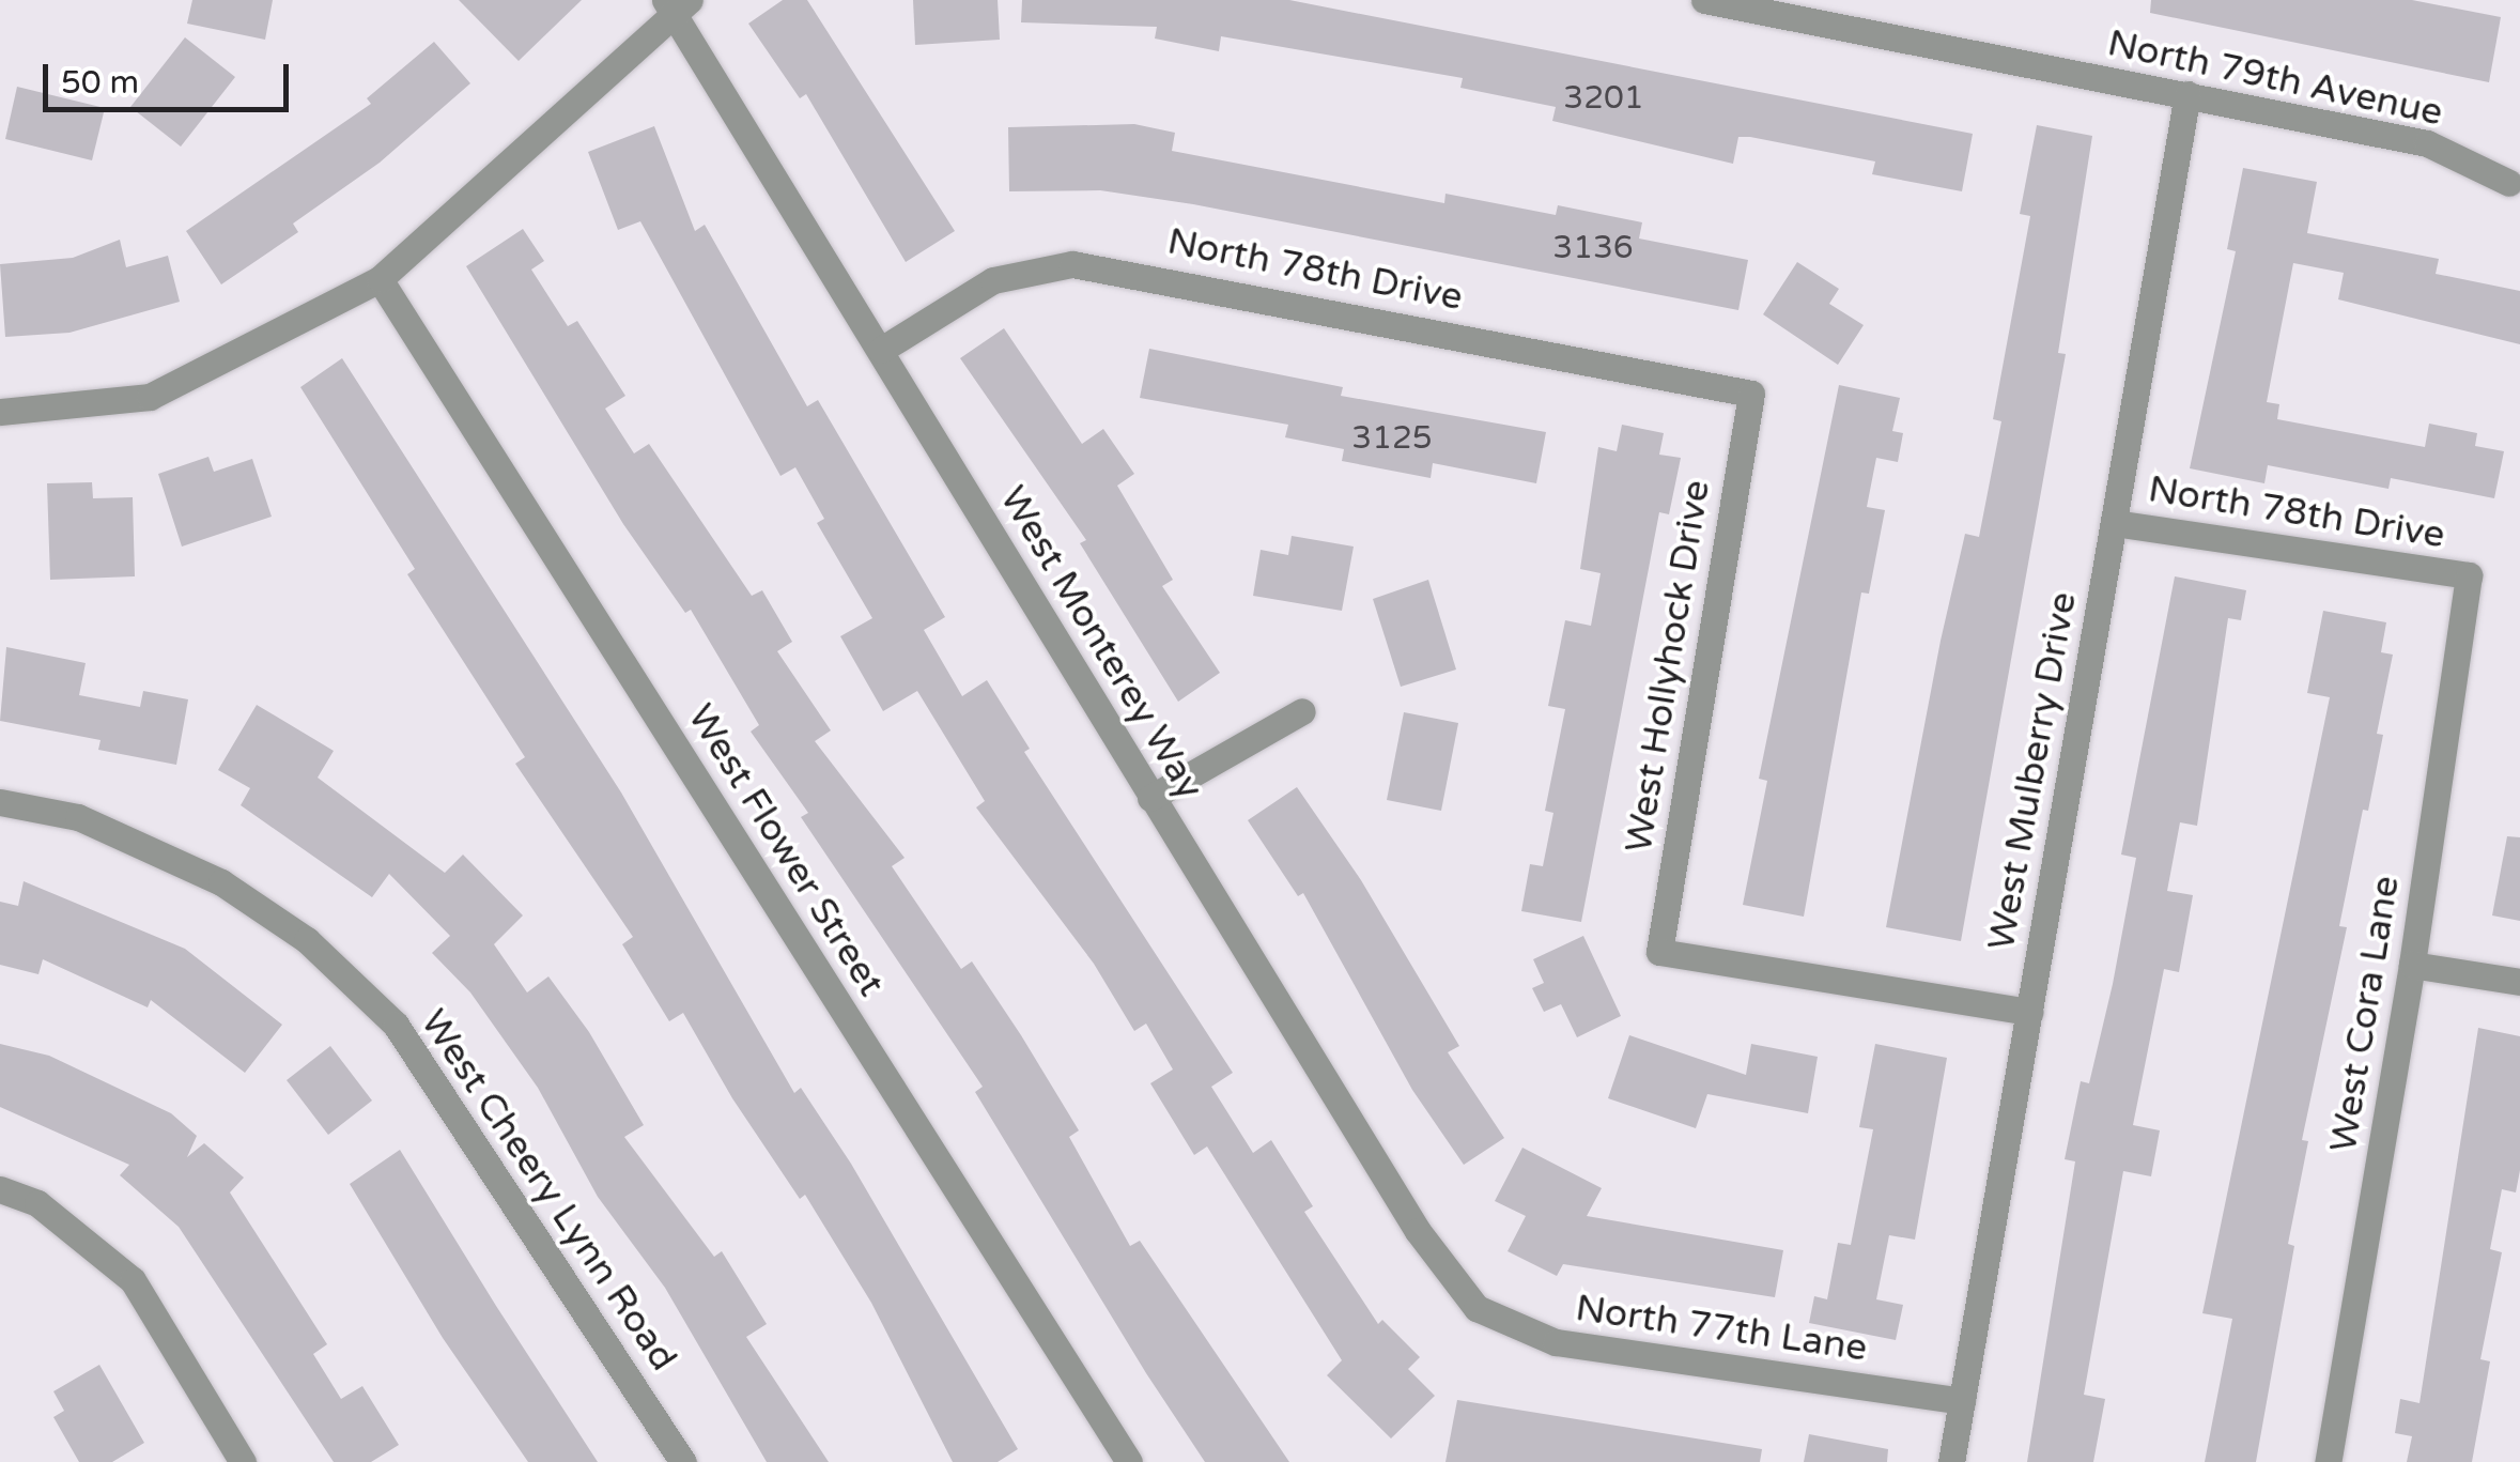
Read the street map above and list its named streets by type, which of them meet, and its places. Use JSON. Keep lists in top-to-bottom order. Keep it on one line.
{"streets":{"street":["North 79th Avenue","North 78th Drive","West Monterey Way","West Hollyhock Drive","West Mulberry Drive","West Flower Street","West Cora Lane","West Cheery Lynn Road","North 77th Lane"]},"crossings":[["North 79th Avenue","West Mulberry Drive"],["North 78th Drive","West Monterey Way"],["North 78th Drive","West Hollyhock Drive"],["North 78th Drive","West Mulberry Drive"],["North 78th Drive","West Cora Lane"],["West Monterey Way","North 77th Lane"],["West Hollyhock Drive","West Mulberry Drive"],["West Mulberry Drive","North 77th Lane"]],"house_numbers":["3201","3136","3125"],"scale_bar":"50 m"}
